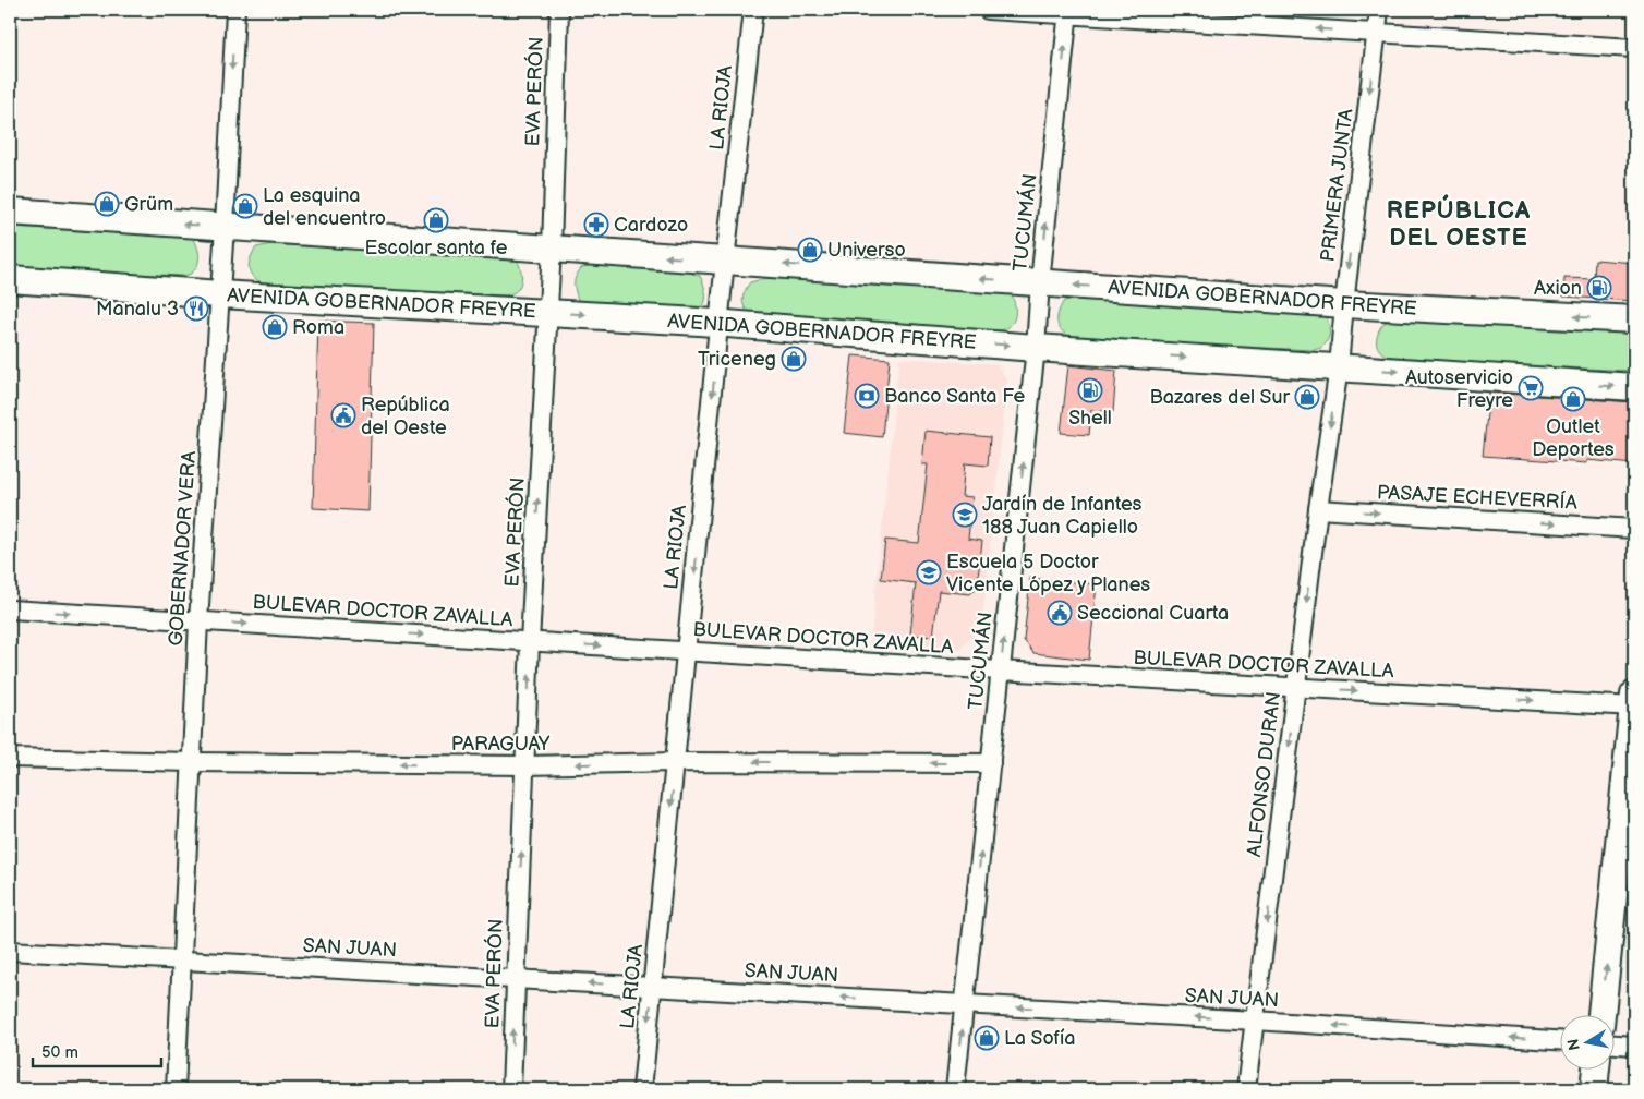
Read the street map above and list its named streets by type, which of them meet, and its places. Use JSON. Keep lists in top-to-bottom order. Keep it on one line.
{"streets":{"main road":["AVENIDA GOBERNADOR FREYRE"],"street":["EVA PERÓN","LA RIOJA","PRIMERA JUNTA","TUCUMÁN","PASAJE ECHEVERRÍA","GOBERNADOR VERA","BULEVAR DOCTOR ZAVALLA","PARAGUAY","ALFONSO DURAN","SAN JUAN"]},"crossings":[["EVA PERÓN","AVENIDA GOBERNADOR FREYRE"],["EVA PERÓN","BULEVAR DOCTOR ZAVALLA"],["EVA PERÓN","PARAGUAY"],["EVA PERÓN","SAN JUAN"],["LA RIOJA","AVENIDA GOBERNADOR FREYRE"],["LA RIOJA","BULEVAR DOCTOR ZAVALLA"],["LA RIOJA","PARAGUAY"],["LA RIOJA","SAN JUAN"],["PRIMERA JUNTA","AVENIDA GOBERNADOR FREYRE"],["PRIMERA JUNTA","ALFONSO DURAN"],["TUCUMÁN","AVENIDA GOBERNADOR FREYRE"],["TUCUMÁN","BULEVAR DOCTOR ZAVALLA"],["TUCUMÁN","PARAGUAY"],["TUCUMÁN","SAN JUAN"],["AVENIDA GOBERNADOR FREYRE","GOBERNADOR VERA"],["AVENIDA GOBERNADOR FREYRE","ALFONSO DURAN"],["PASAJE ECHEVERRÍA","ALFONSO DURAN"],["GOBERNADOR VERA","BULEVAR DOCTOR ZAVALLA"],["GOBERNADOR VERA","PARAGUAY"],["GOBERNADOR VERA","SAN JUAN"],["BULEVAR DOCTOR ZAVALLA","ALFONSO DURAN"],["ALFONSO DURAN","SAN JUAN"]],"one_way":["EVA PERÓN","LA RIOJA","PRIMERA JUNTA","TUCUMÁN","PASAJE ECHEVERRÍA","BULEVAR DOCTOR ZAVALLA","PARAGUAY","ALFONSO DURAN","SAN JUAN"],"districts":["REPÚBLICA DEL OESTE"],"places":{"shop":["Grüm","La esquina del encuentro","Escolar santa fe","Universo","Roma","Triceneg","Bazares del Sur","Outlet Deportes","La Sofía"],"pharmacy":["Cardozo"],"fuel station":["Axion","Shell"],"restaurant":["Manalu 3"],"supermarket":["Autoservicio Freyre"],"bank":["Banco Santa Fe"],"public building":["República del Oeste","Seccional Cuarta"],"school or university":["Jardín de Infantes 188 Juan Capiello","Escuela 5 Doctor Vicente López y Planes"]},"scale_bar":"50 m","north":"left"}
